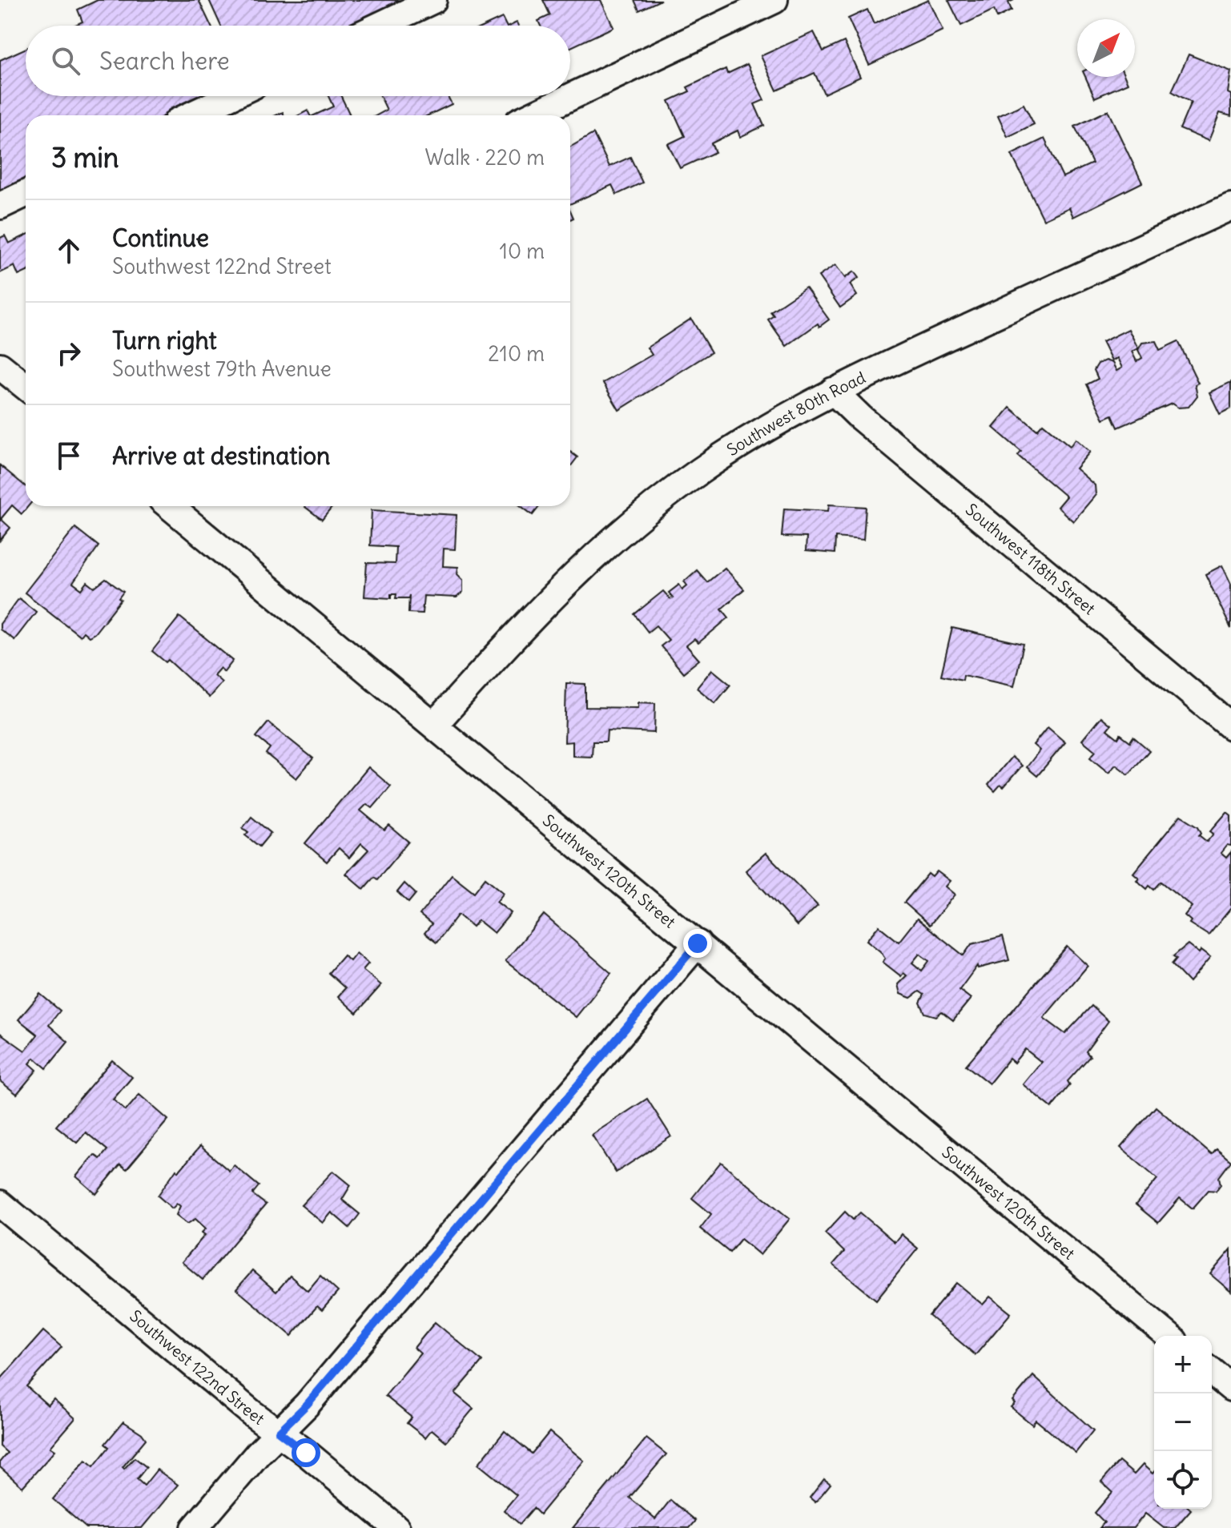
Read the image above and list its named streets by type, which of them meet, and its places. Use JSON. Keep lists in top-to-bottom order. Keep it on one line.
{"streets":{"street":["Southwest 80th Road","Southwest 118th Street","Southwest 120th Street","Southwest 122nd Street"]},"crossings":[["Southwest 80th Road","Southwest 118th Street"],["Southwest 80th Road","Southwest 120th Street"]],"north":"top right","page":{"search":"Search here","heading":["3 min","Walk · 220 m"],"list":[["Continue","Southwest 122nd Street","10 m"],["Turn right","Southwest 79th Avenue","210 m"],"Arrive at destination"],"map_buttons":["+","−"]}}
